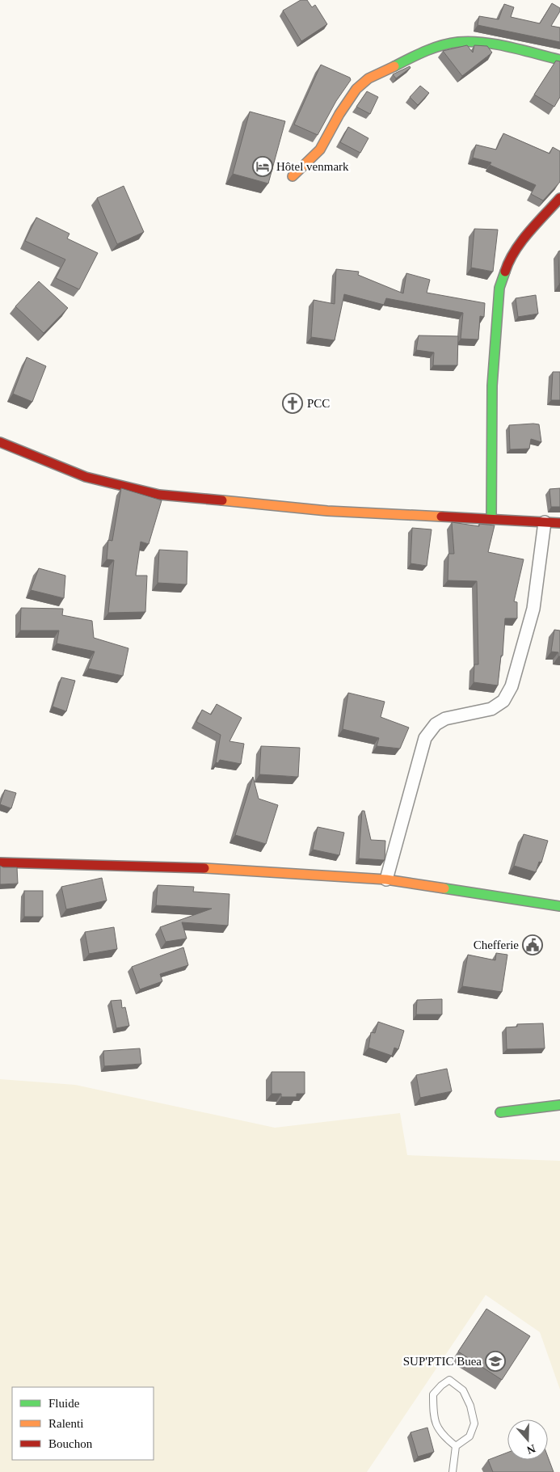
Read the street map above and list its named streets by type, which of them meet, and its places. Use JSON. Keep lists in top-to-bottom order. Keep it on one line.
{"places":{"hotel":["Hôtel venmark"],"church":["PCC"],"public building":["Chefferie"],"school or university":["SUP'PTIC Buea"]},"legend":["Fluide","Ralenti","Bouchon"],"north":"bottom"}
